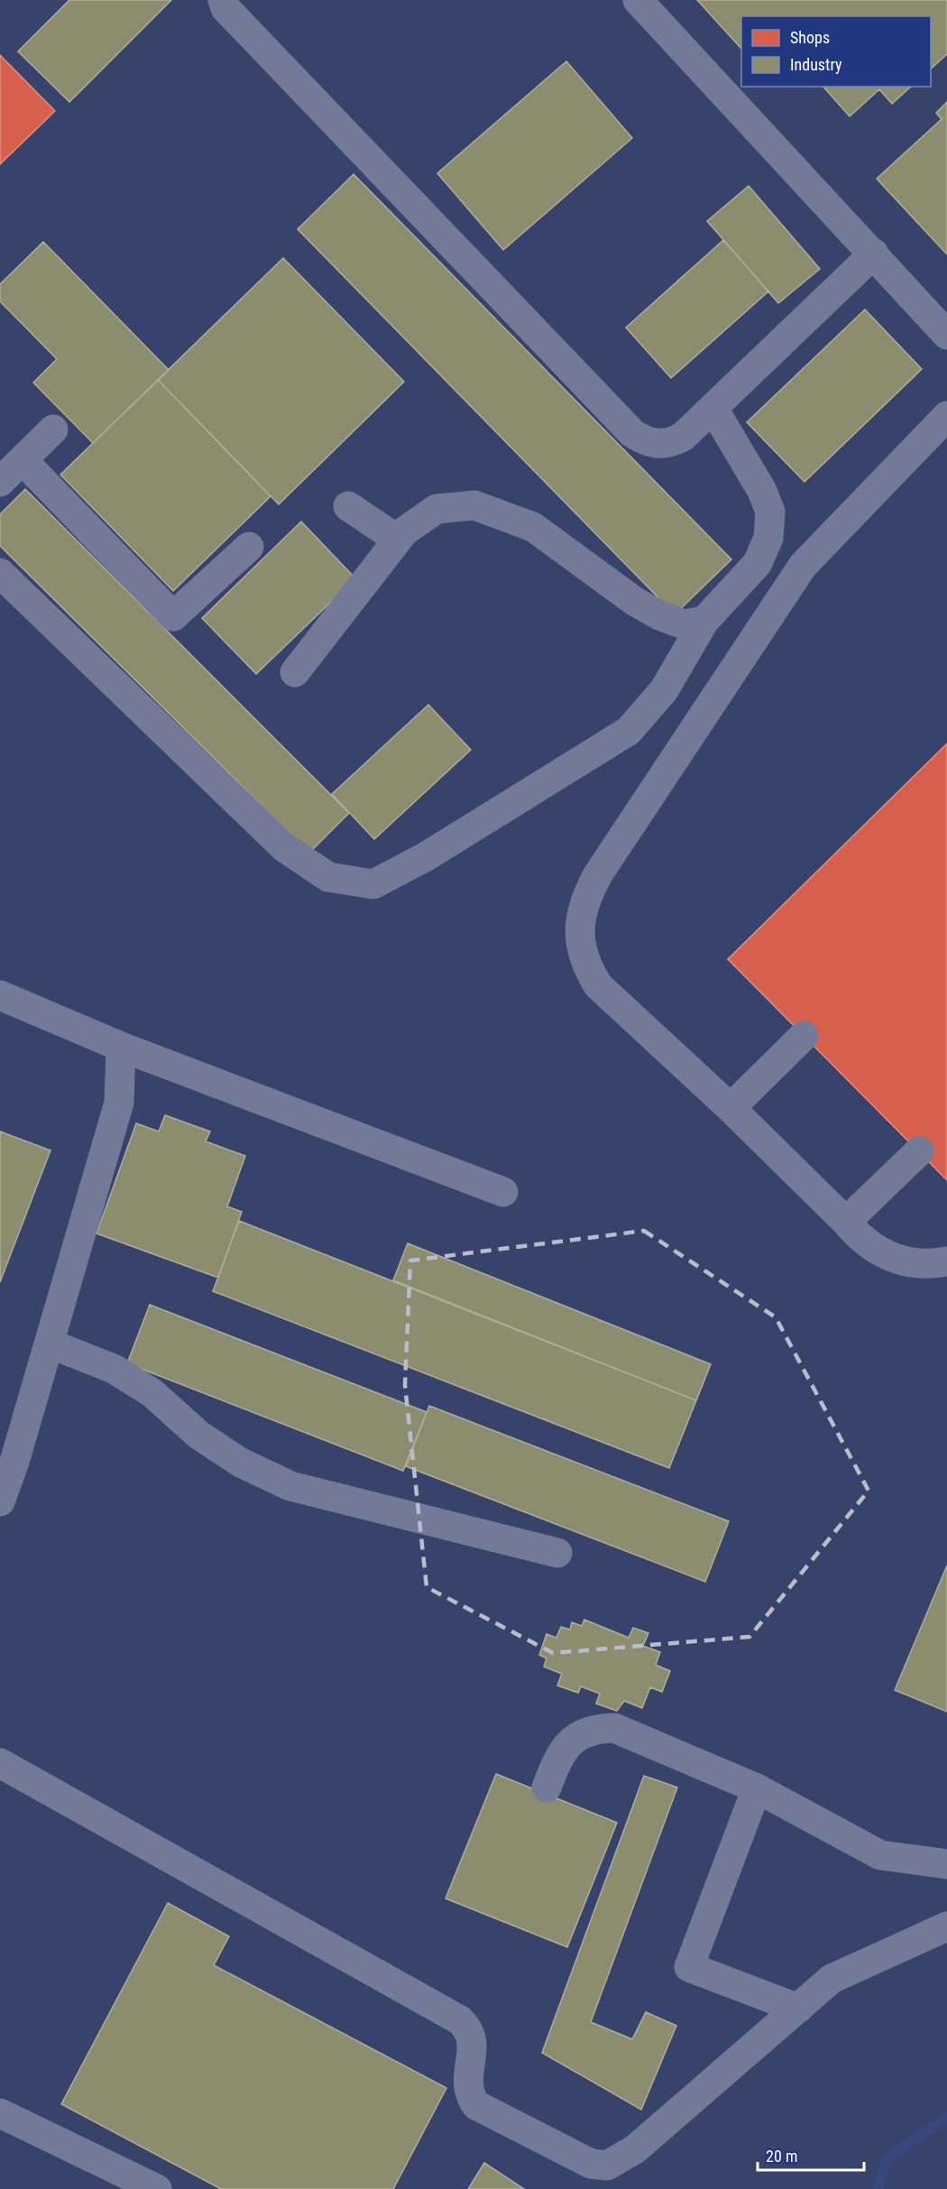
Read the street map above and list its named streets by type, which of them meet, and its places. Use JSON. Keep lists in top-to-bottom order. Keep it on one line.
{"legend":["Shops","Industry"],"scale_bar":"20 m"}
